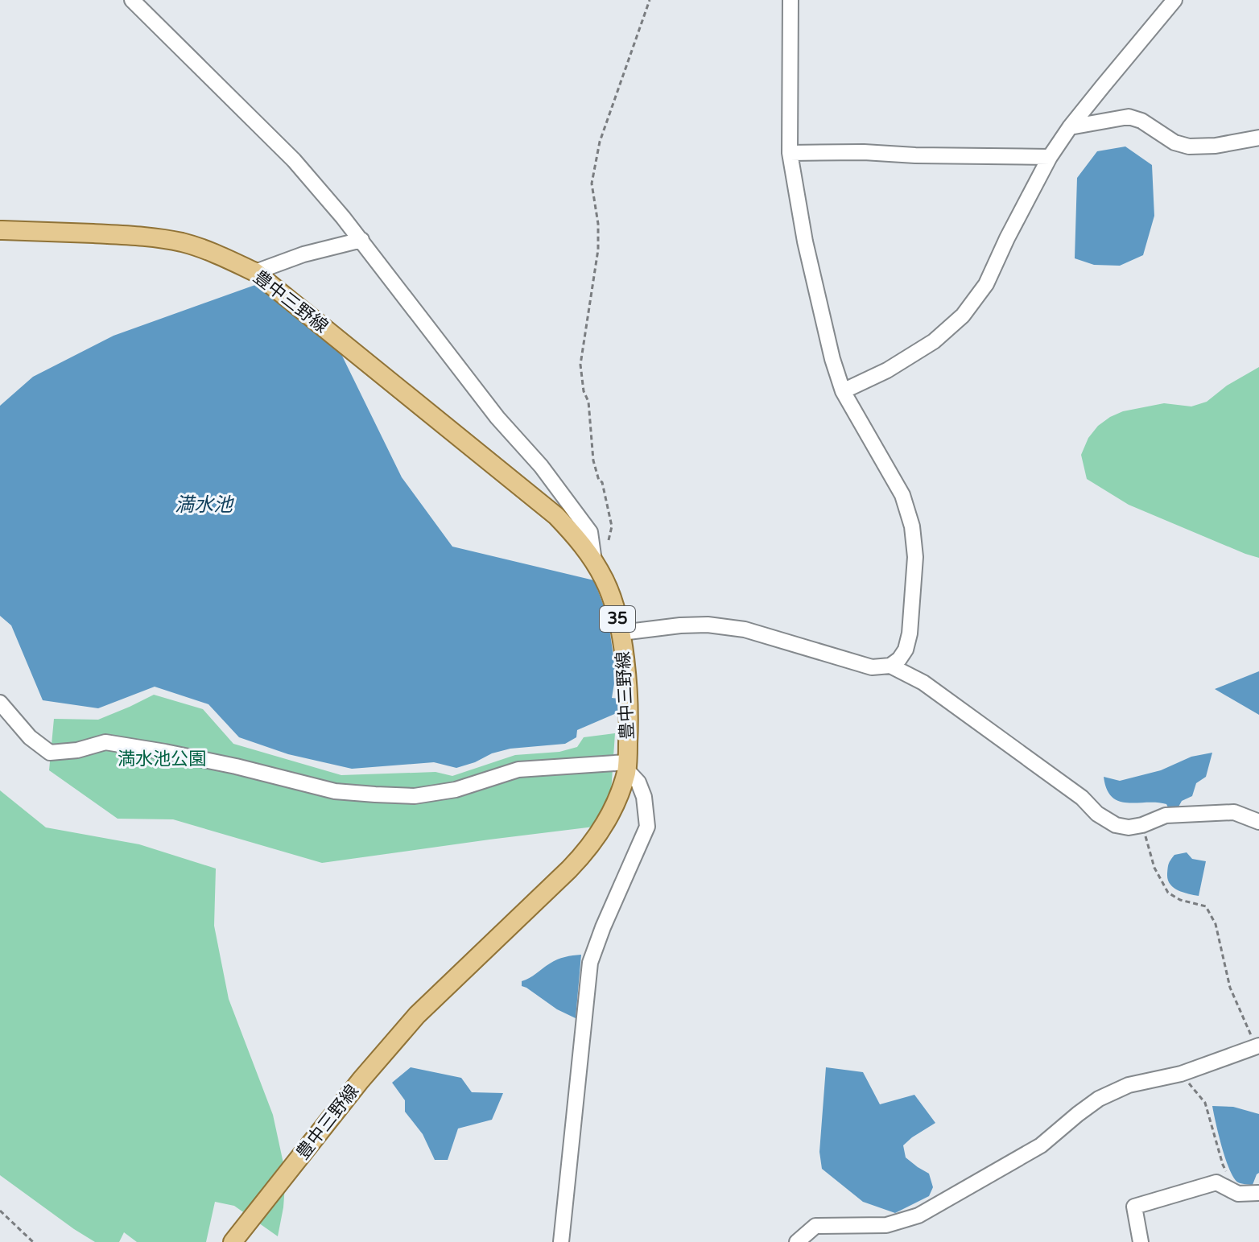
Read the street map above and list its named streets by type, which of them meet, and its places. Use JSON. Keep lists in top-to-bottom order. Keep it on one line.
{"streets":{"main road":["豊中三野線","35"]},"water":["満水池"],"parks":["満水池公園"]}
